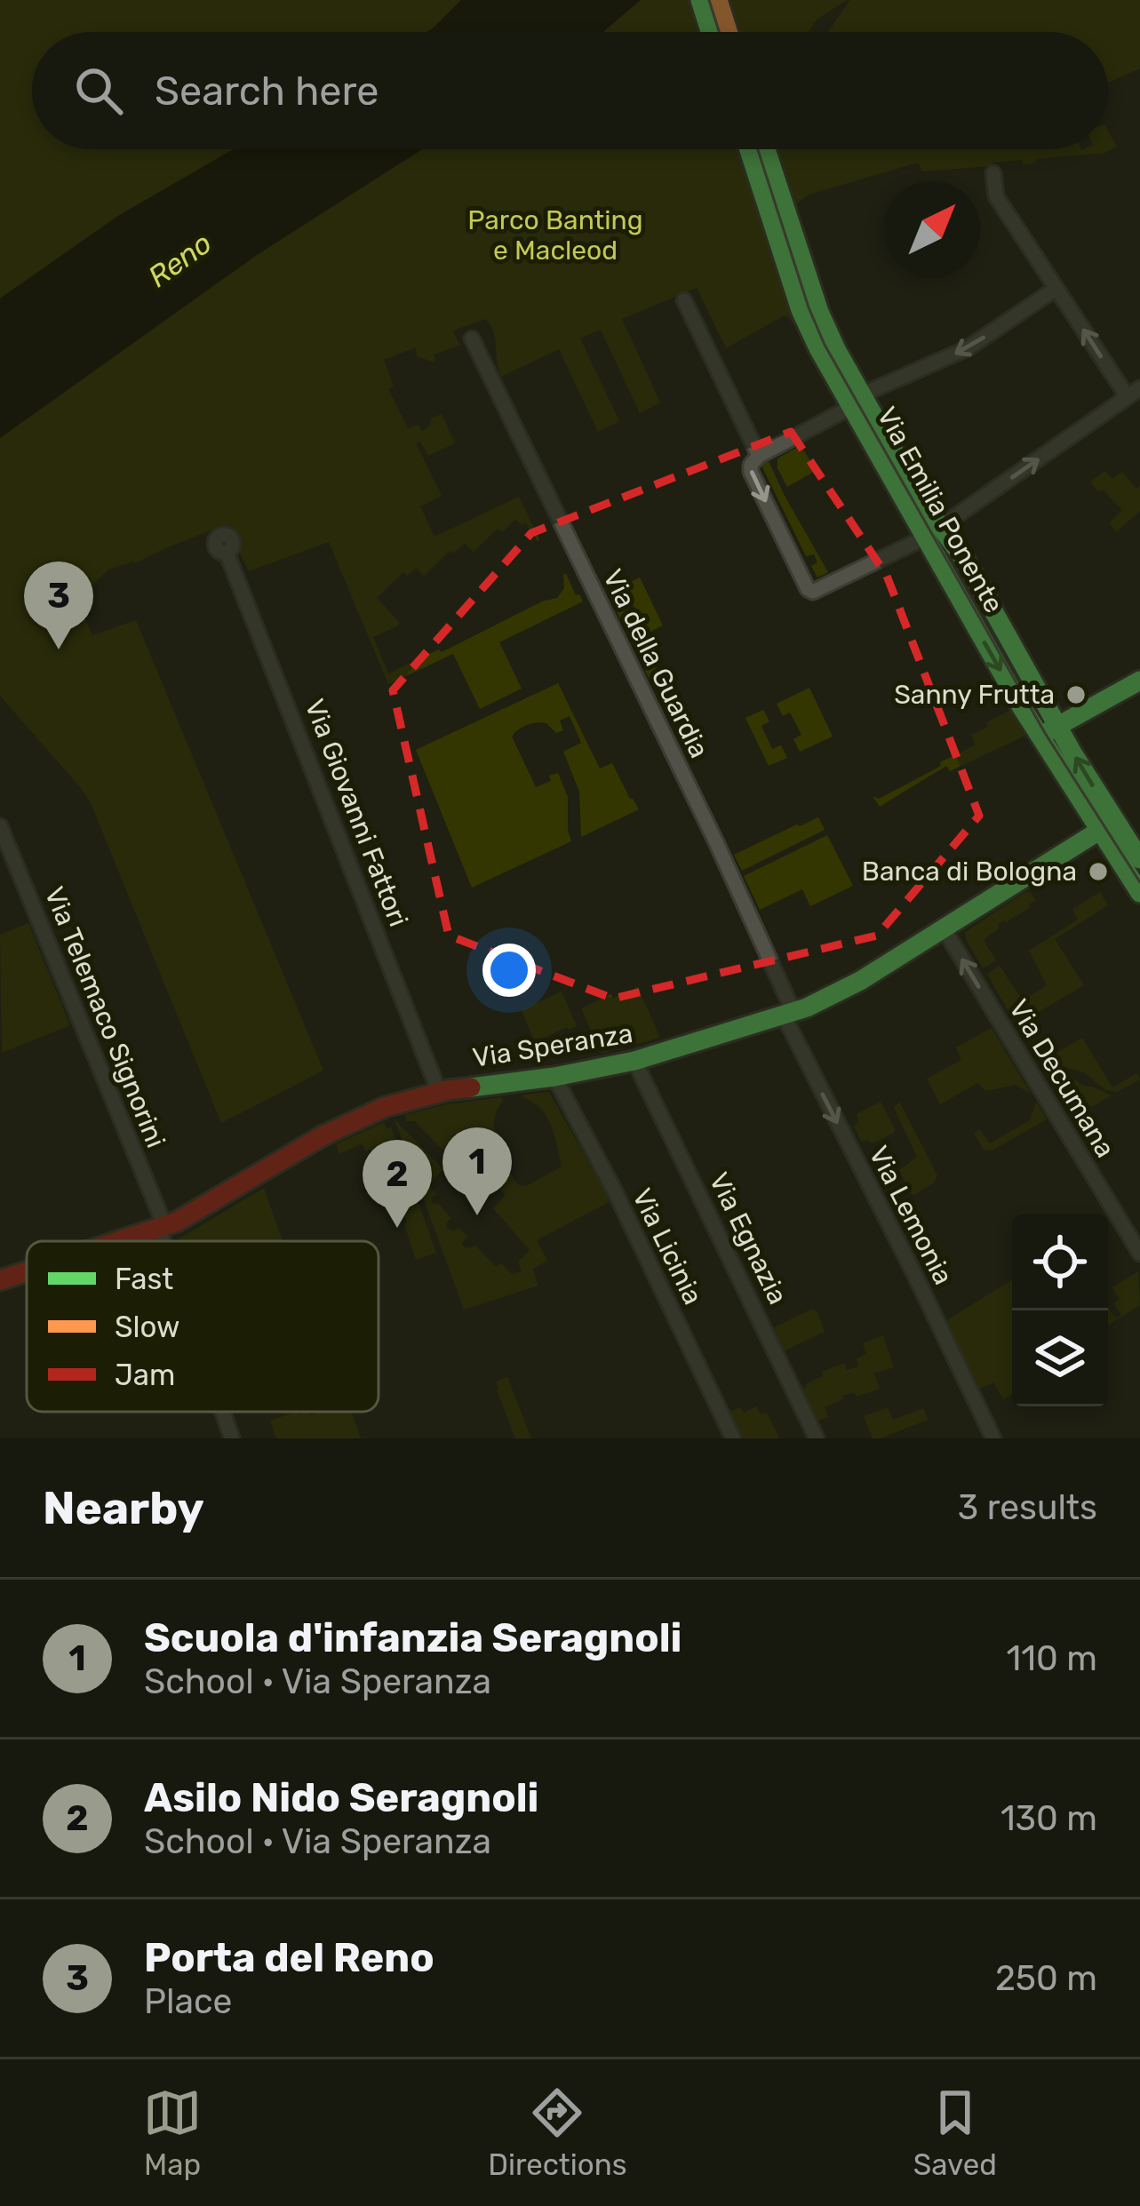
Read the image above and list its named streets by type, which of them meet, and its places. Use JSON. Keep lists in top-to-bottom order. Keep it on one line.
{"streets":{"main road":["Via Emilia Ponente","Via Speranza"],"street":["Via della Guardia","Via Giovanni Fattori","Via Telemaco Signorini","Via Decumana","Via Lemonia","Via Egnazia","Via Licinia"]},"crossings":[["Via Emilia Ponente","Via Speranza"],["Via della Guardia","Via Speranza"],["Via della Guardia","Via Lemonia"],["Via Giovanni Fattori","Via Speranza"],["Via Telemaco Signorini","Via Speranza"],["Via Speranza","Via Decumana"],["Via Speranza","Via Lemonia"],["Via Speranza","Via Egnazia"],["Via Speranza","Via Licinia"]],"one_way":["Via Decumana","Via Lemonia"],"water":["Reno"],"parks":["Parco Banting e Macleod"],"places":["Sanny Frutta","Banca di Bologna"],"legend":["Fast","Slow","Jam"],"north":"top right","page":{"search":"Search here","pins":["3","1","2"],"heading":["Nearby","3 results"],"list":[{"mark":"1","name":"Scuola d'infanzia Seragnoli","note":"School · Via Speranza","value":"110 m"},{"mark":"2","name":"Asilo Nido Seragnoli","note":"School · Via Speranza","value":"130 m"},{"mark":"3","name":"Porta del Reno","note":"Place","value":"250 m"}],"nav":["Map","Directions","Saved"]}}
